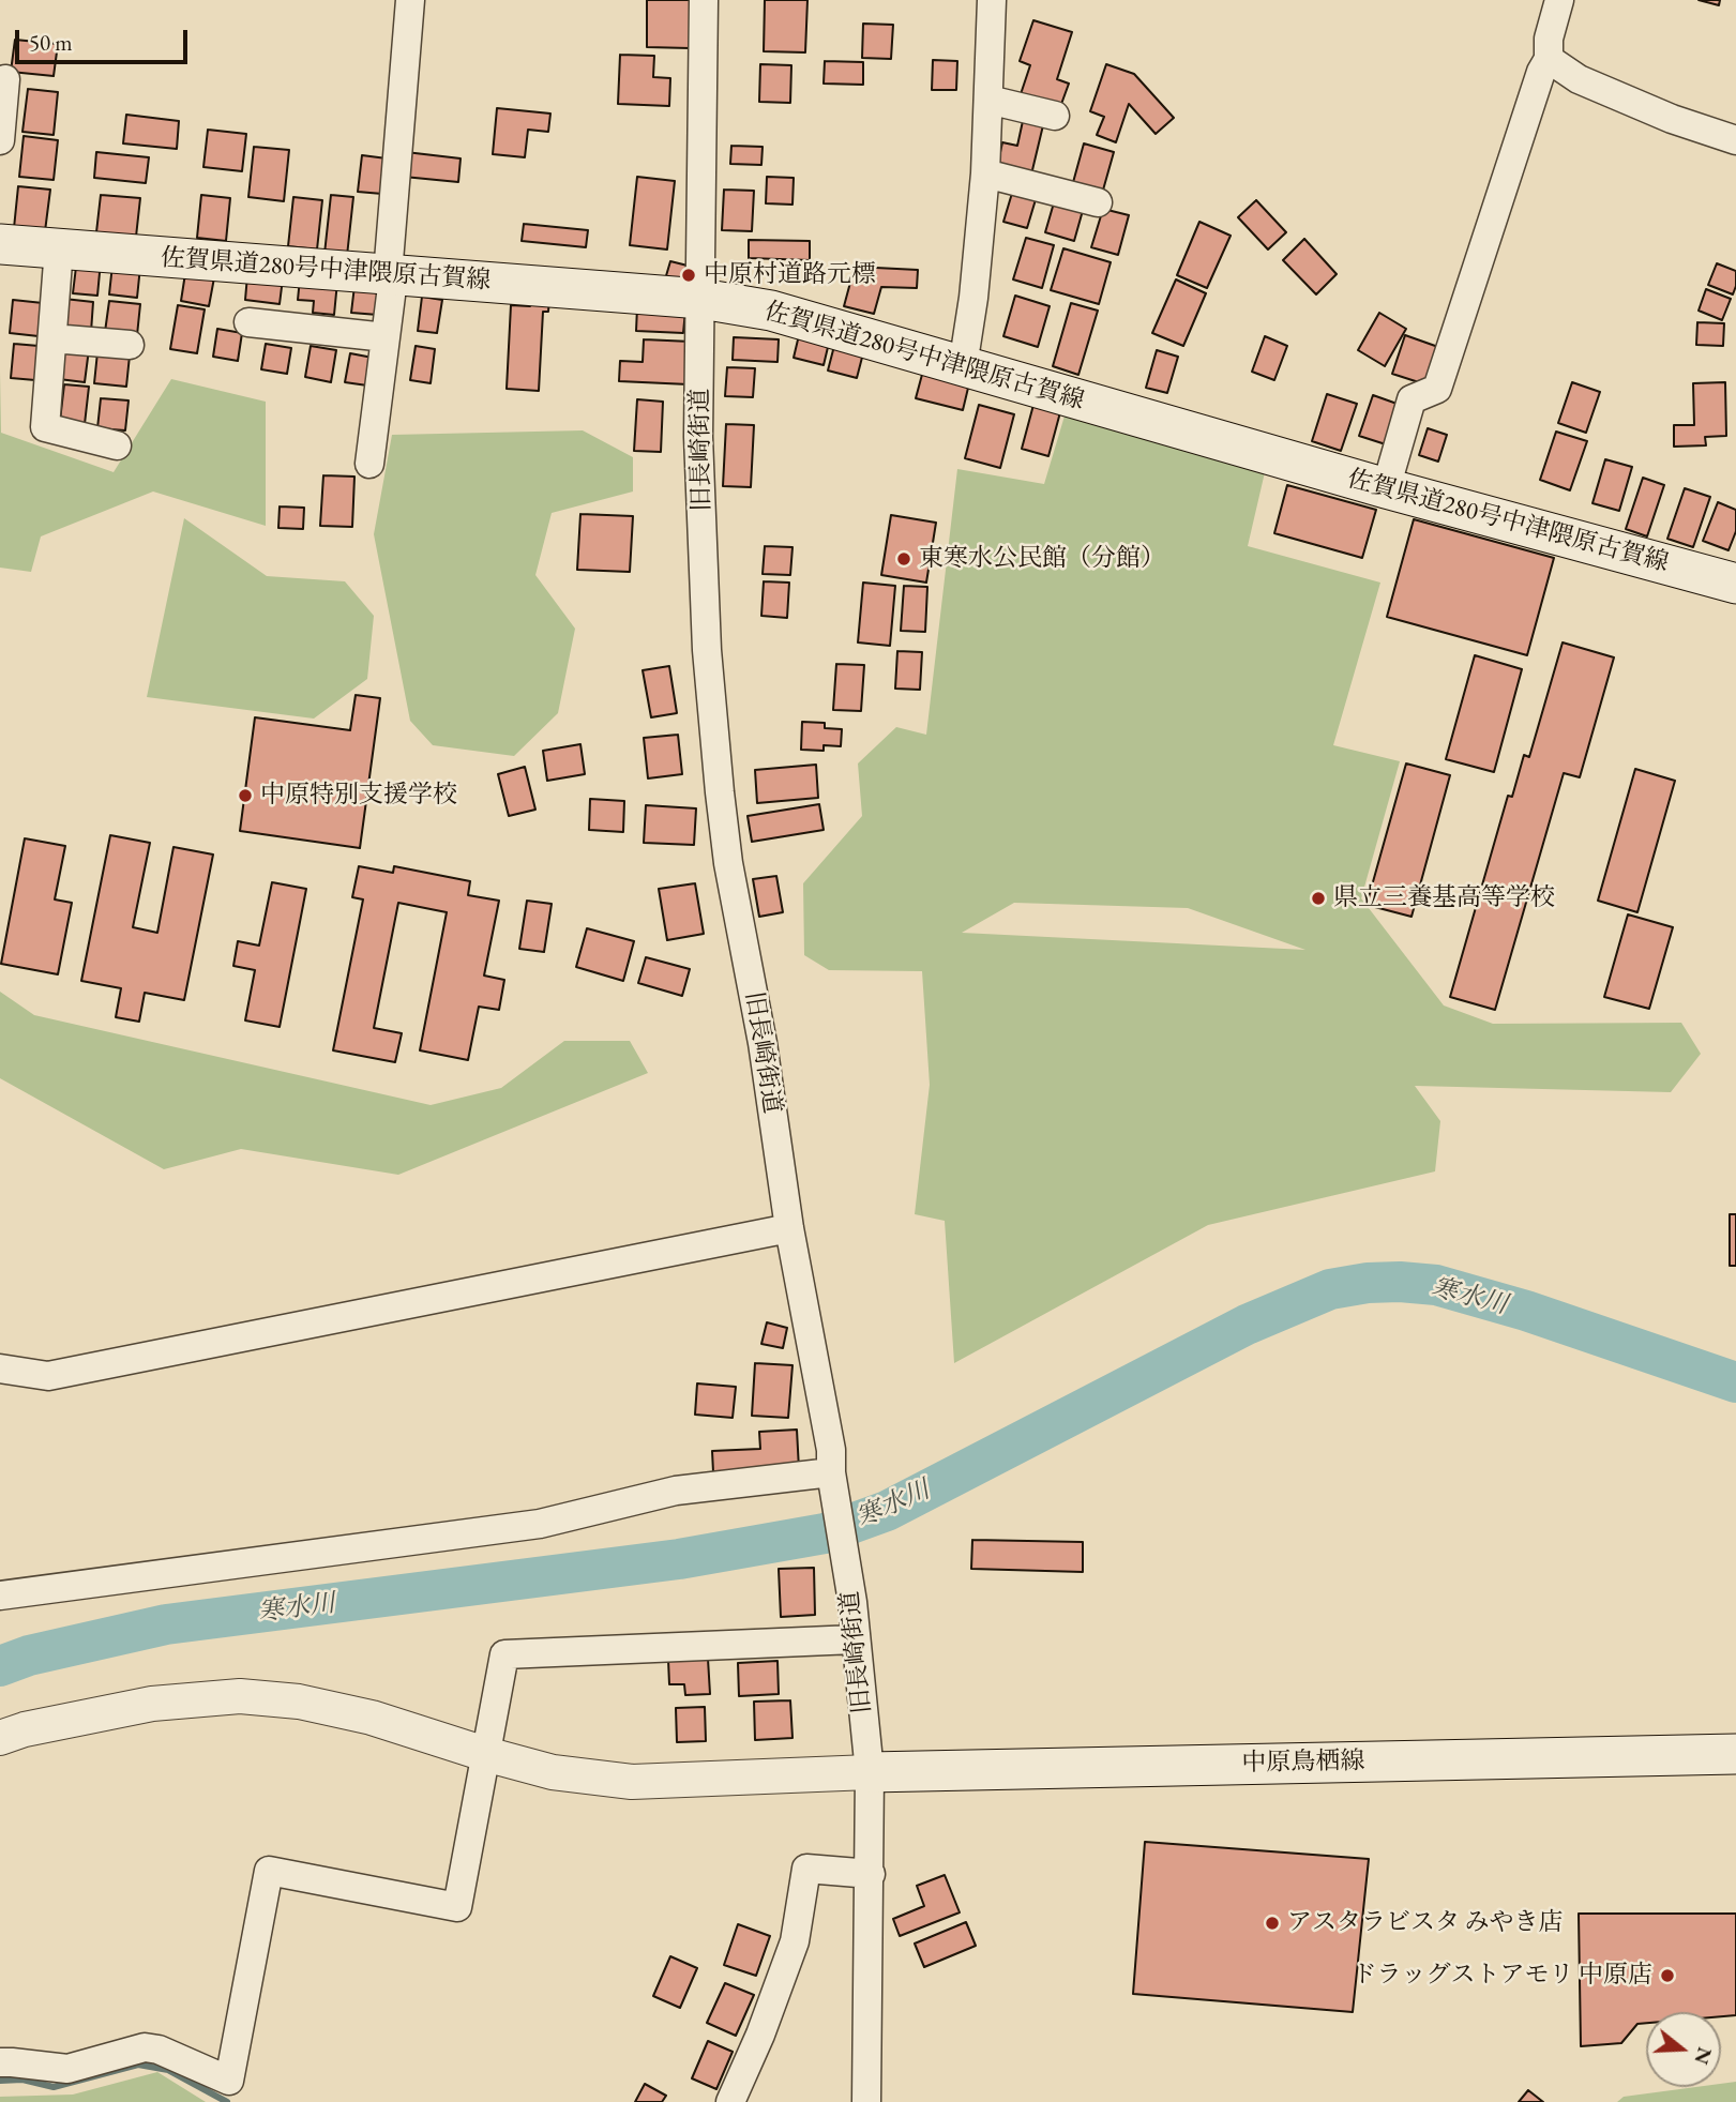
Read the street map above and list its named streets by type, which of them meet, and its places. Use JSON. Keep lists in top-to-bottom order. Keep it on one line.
{"streets":{"main road":["佐賀県道280号中津隈原古賀線","中原鳥栖線"],"street":["旧長崎街道"]},"crossings":[["佐賀県道280号中津隈原古賀線","旧長崎街道"],["旧長崎街道","中原鳥栖線"]],"water":["寒水川"],"places":["中原村道路元標","東寒水公民館（分館）","中原特別支援学校","県立三養基高等学校","アスタラビスタ みやき店","ドラッグストアモリ 中原店"],"scale_bar":"50 m","north":"right"}
